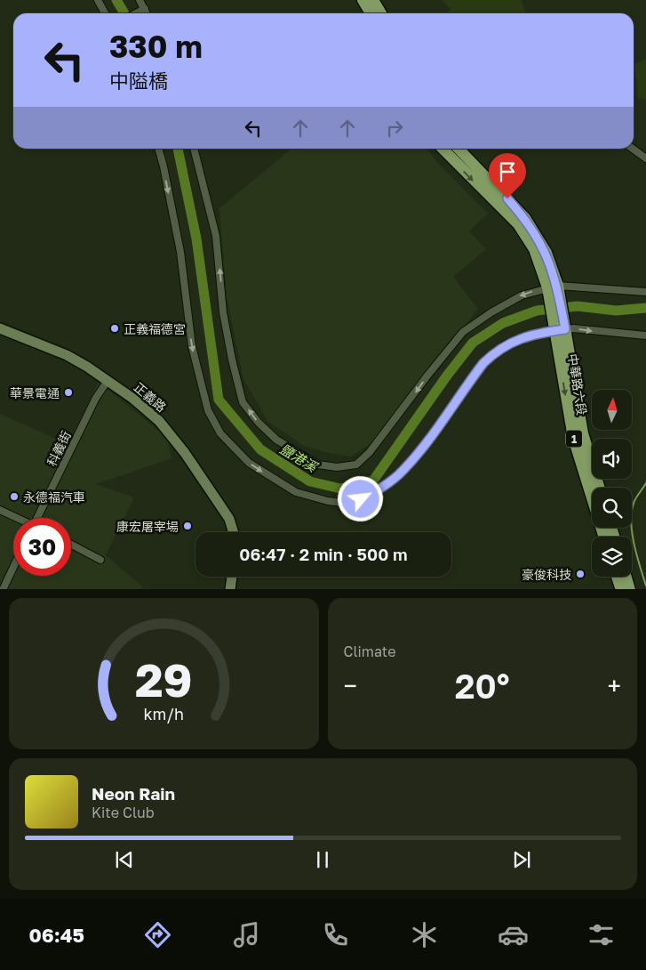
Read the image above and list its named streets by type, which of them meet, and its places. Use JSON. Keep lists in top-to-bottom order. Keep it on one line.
{"streets":{"main road":["中華路六段","1"],"street":["正義路","科義街"]},"crossings":[["中華路六段","1"],["正義路","科義街"]],"water":["鹽港溪"],"places":["正義福德宮","華景電通","永德福汽車","康宏屠宰場","豪俊科技"],"north":"top","page":{"turn":["330 m","中隘橋"],"limit":"30","trip":"06:47 · 2 min · 500 m","tile":"Climate","heat":["−","20°","+"],"song":["Neon Rain","Kite Club"],"tabs":"06:45","gauge":["29","km/h"]}}
